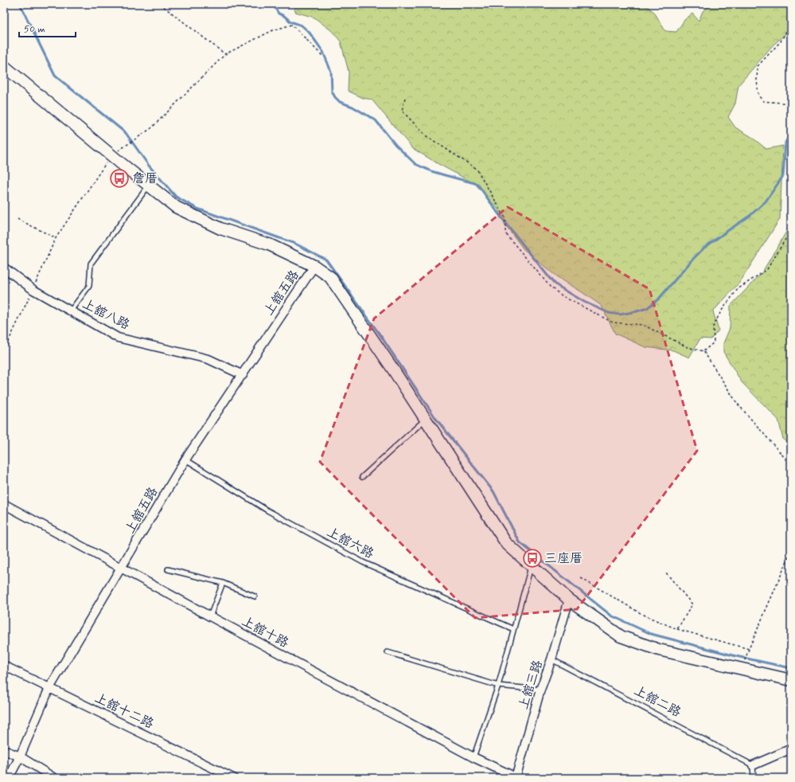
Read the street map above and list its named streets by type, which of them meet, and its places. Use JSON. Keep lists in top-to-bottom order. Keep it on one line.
{"streets":{"street":["上舘五路","上舘八路","上舘十路","上舘三路","上舘十二路"],"lane":["上舘六路","上舘二路"]},"crossings":[["上舘五路","上舘八路"],["上舘五路","上舘六路"],["上舘五路","上舘十路"],["上舘五路","上舘十二路"],["上舘十路","上舘三路"],["上舘三路","上舘二路"]],"places":{"bus stop":["詹厝","三座厝"]},"scale_bar":"50 m"}
